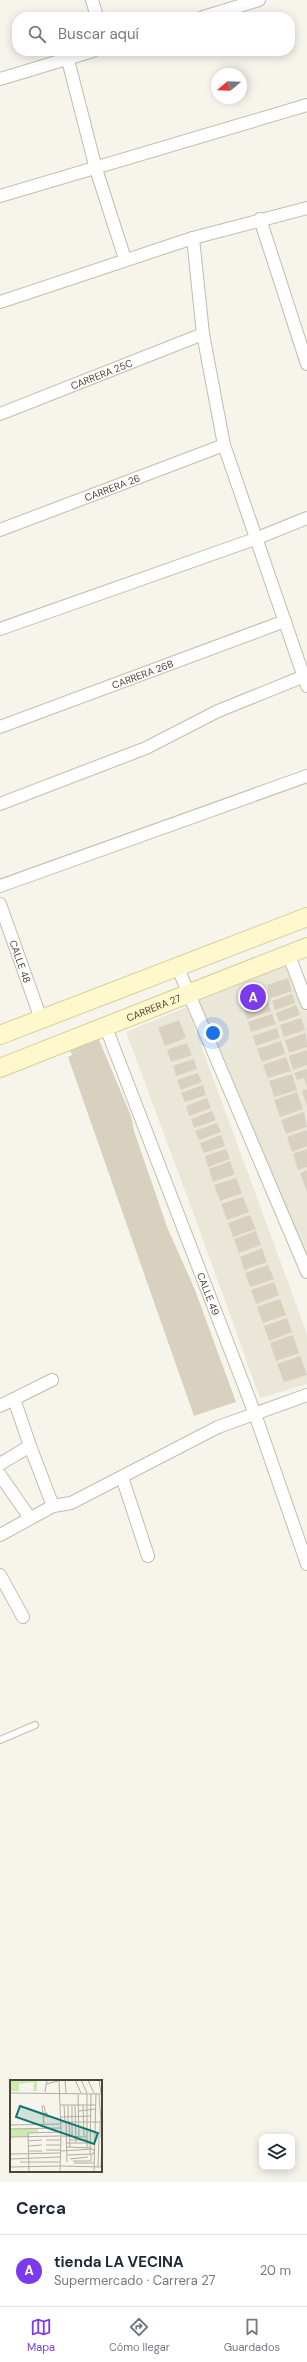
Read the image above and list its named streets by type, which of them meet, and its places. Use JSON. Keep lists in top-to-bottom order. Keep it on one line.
{"streets":{"street":["CARRERA 25C","CARRERA 26","CARRERA 26B","CALLE 48","CARRERA 27","CALLE 49"]},"crossings":[["CARRERA 27","CALLE 49"]],"north":"left","page":{"search":"Buscar aquí","pins":"A","heading":"Cerca","list":[{"mark":"A","name":"tienda LA VECINA","note":"Supermercado · Carrera 27","value":"20 m"}],"nav":["Mapa","Cómo llegar","Guardados"]}}
